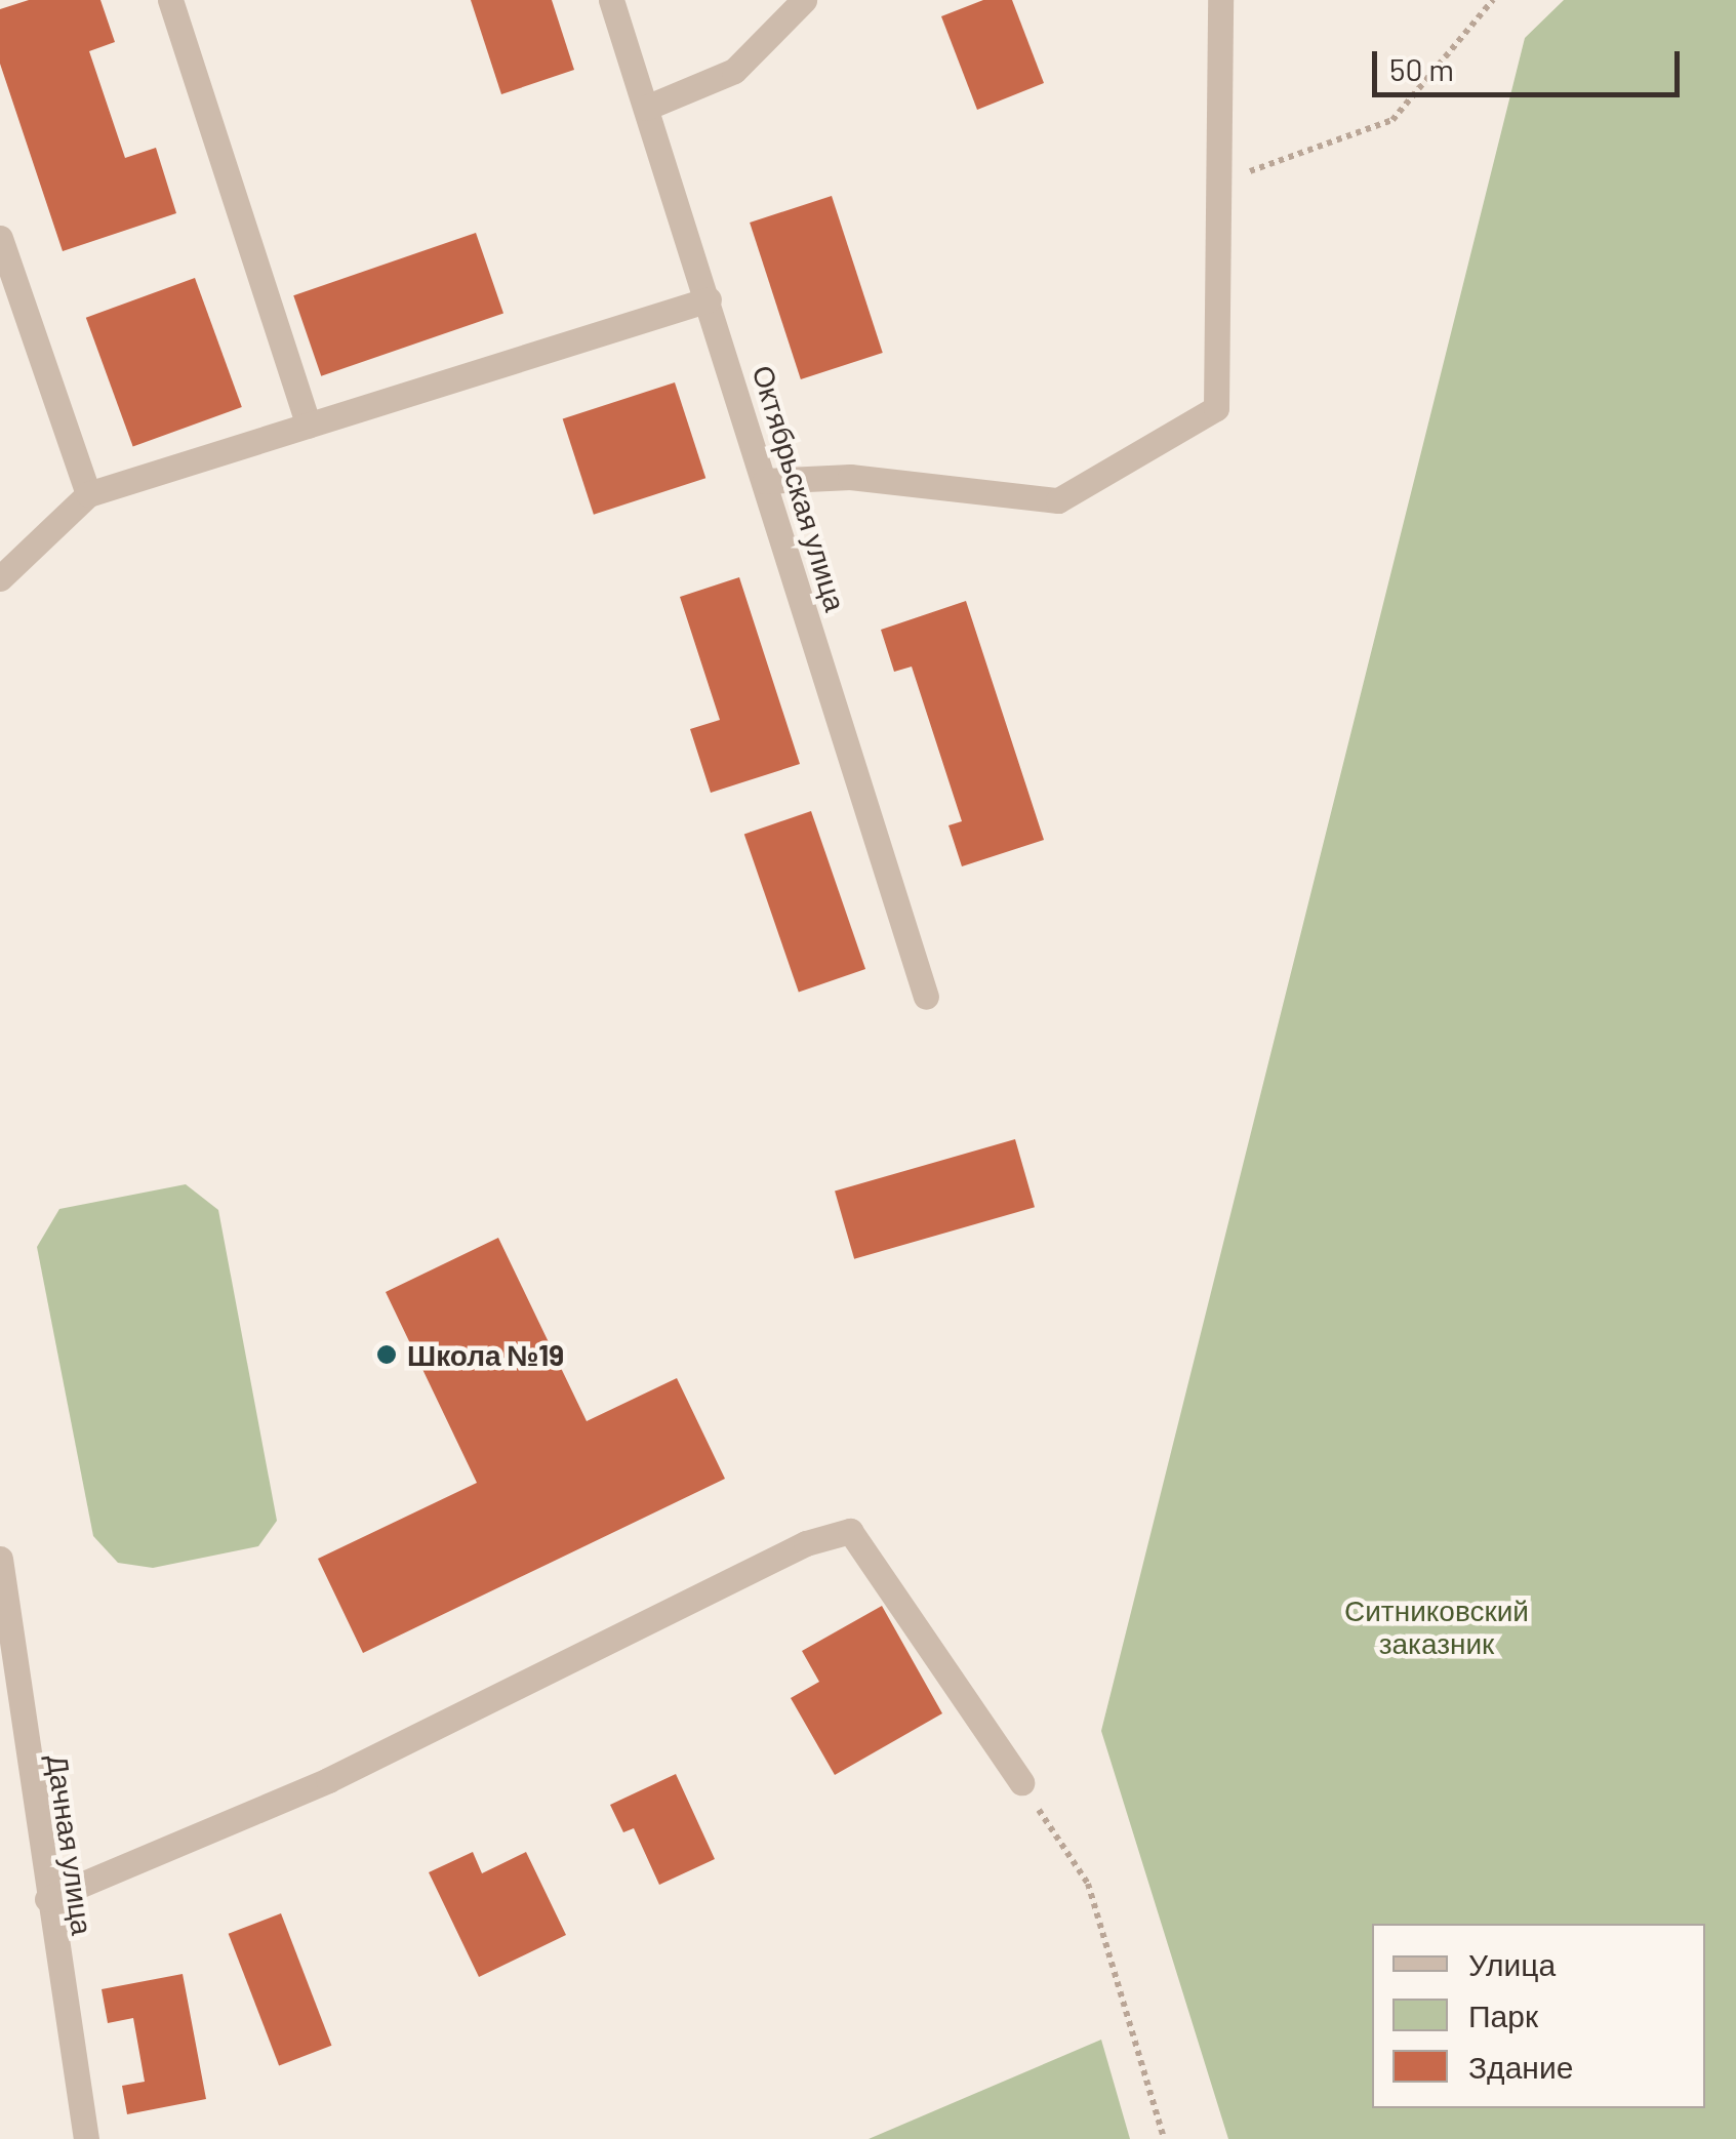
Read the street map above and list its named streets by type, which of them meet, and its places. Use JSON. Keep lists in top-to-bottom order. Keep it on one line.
{"streets":{"street":["Октябрьская улица","Дачная улица"]},"parks":["Ситниковский заказник"],"places":["Школа №19"],"legend":["Улица","Парк","Здание"],"scale_bar":"50 m"}
